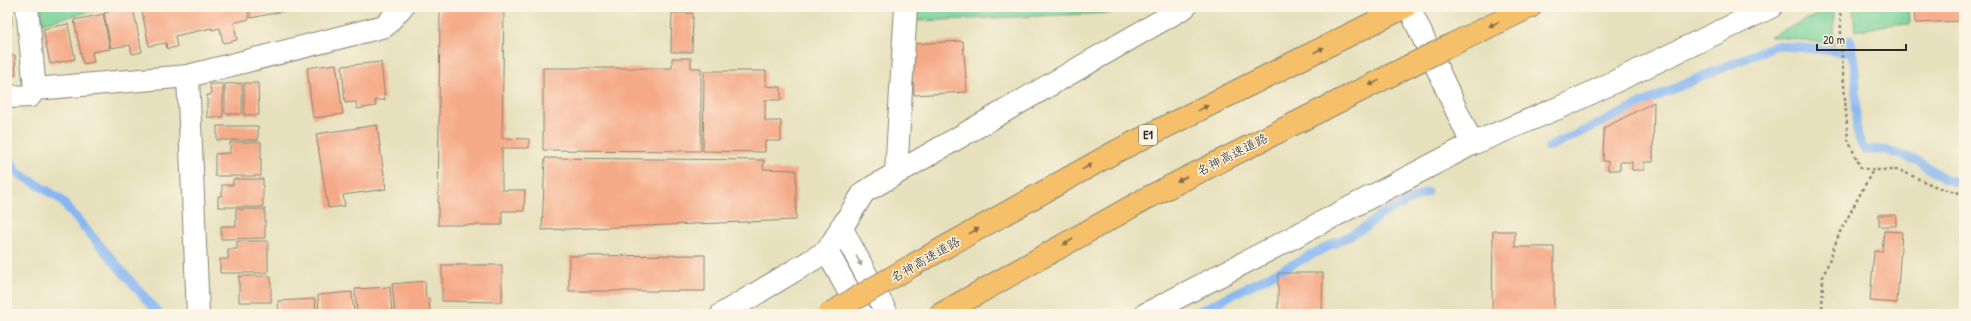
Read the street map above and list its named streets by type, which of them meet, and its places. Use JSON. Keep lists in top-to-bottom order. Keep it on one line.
{"streets":{"highway":["E1","名神高速道路"]},"scale_bar":"20 m"}
